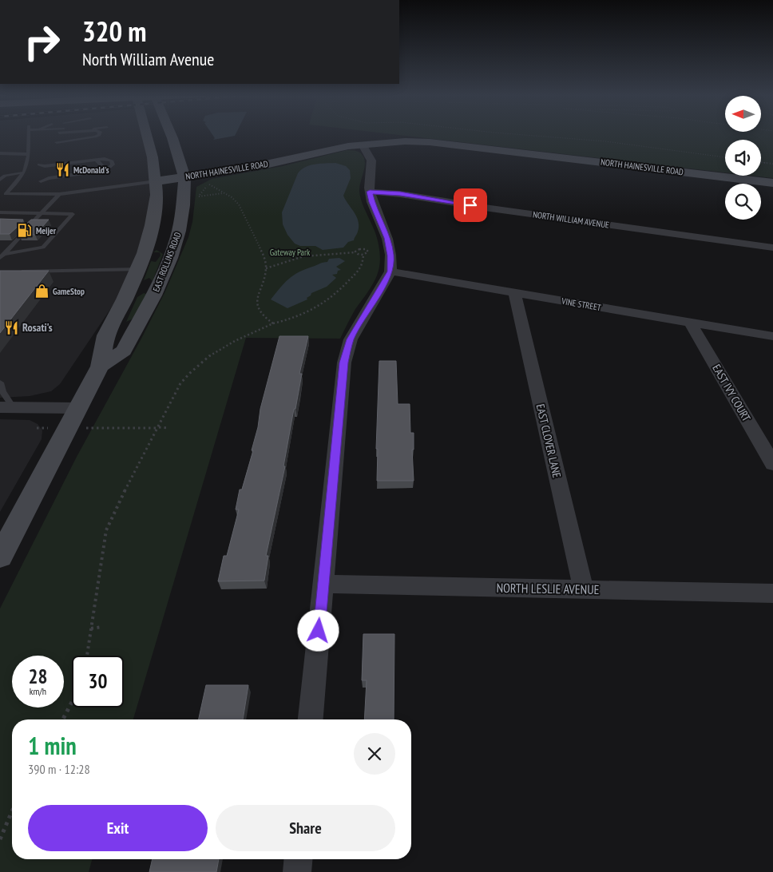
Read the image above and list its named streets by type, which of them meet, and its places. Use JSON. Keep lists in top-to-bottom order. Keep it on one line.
{"streets":{"main road":["NORTH HAINESVILLE ROAD","EAST ROLLINS ROAD"],"street":["NORTH WILLIAM AVENUE","VINE STREET","EAST IVY COURT","EAST CLOVER LANE","NORTH LESLIE AVENUE"]},"crossings":[["NORTH HAINESVILLE ROAD","EAST ROLLINS ROAD"],["VINE STREET","EAST IVY COURT"],["VINE STREET","EAST CLOVER LANE"],["EAST CLOVER LANE","NORTH LESLIE AVENUE"]],"parks":["Gateway Park"],"places":{"restaurant":["McDonald's","Rosati's"],"fuel station":["Meijer"],"shop":["GameStop"]},"north":"left","page":{"turn":["320 m","North William Avenue"],"speed":"28 km/h","limit":"30","heading":["1 min","390 m · 12:28"],"buttons":["Exit","Share"]}}
